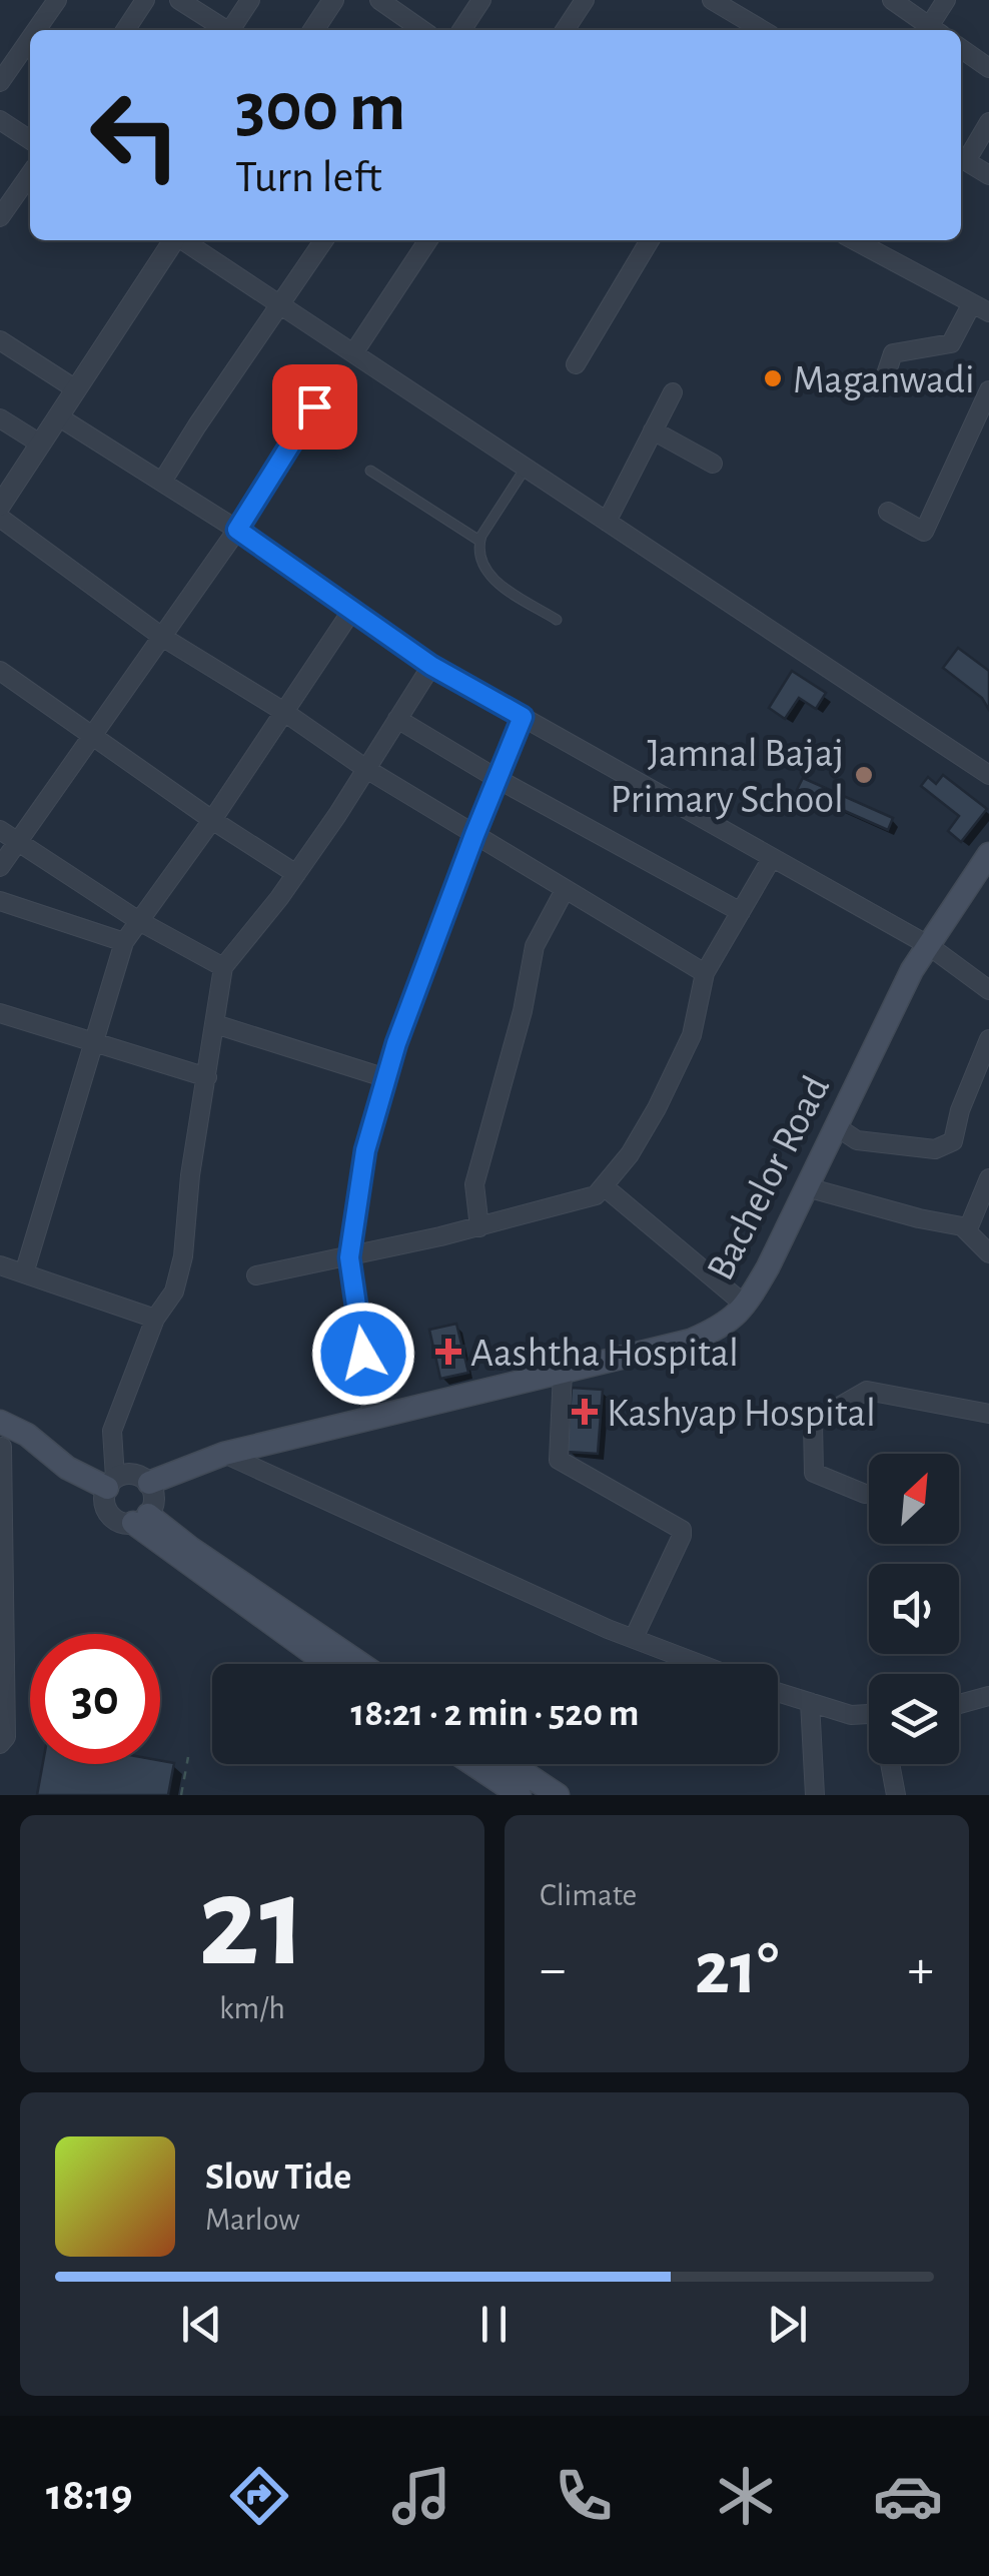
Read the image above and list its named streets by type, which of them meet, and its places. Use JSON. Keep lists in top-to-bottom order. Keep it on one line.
{"streets":{"main road":["Bachelor Road"]},"places":{"other":["Maganwadi","Jamnal Bajaj Primary School"],"health":["Aashtha Hospital","Kashyap Hospital"]},"north":"top right","page":{"turn":["300 m","Turn left"],"limit":"30","trip":"18:21 · 2 min · 520 m","tile":[["21","km/h"],"Climate"],"heat":["−","21°","+"],"song":["Slow Tide","Marlow"],"tabs":"18:19"}}
